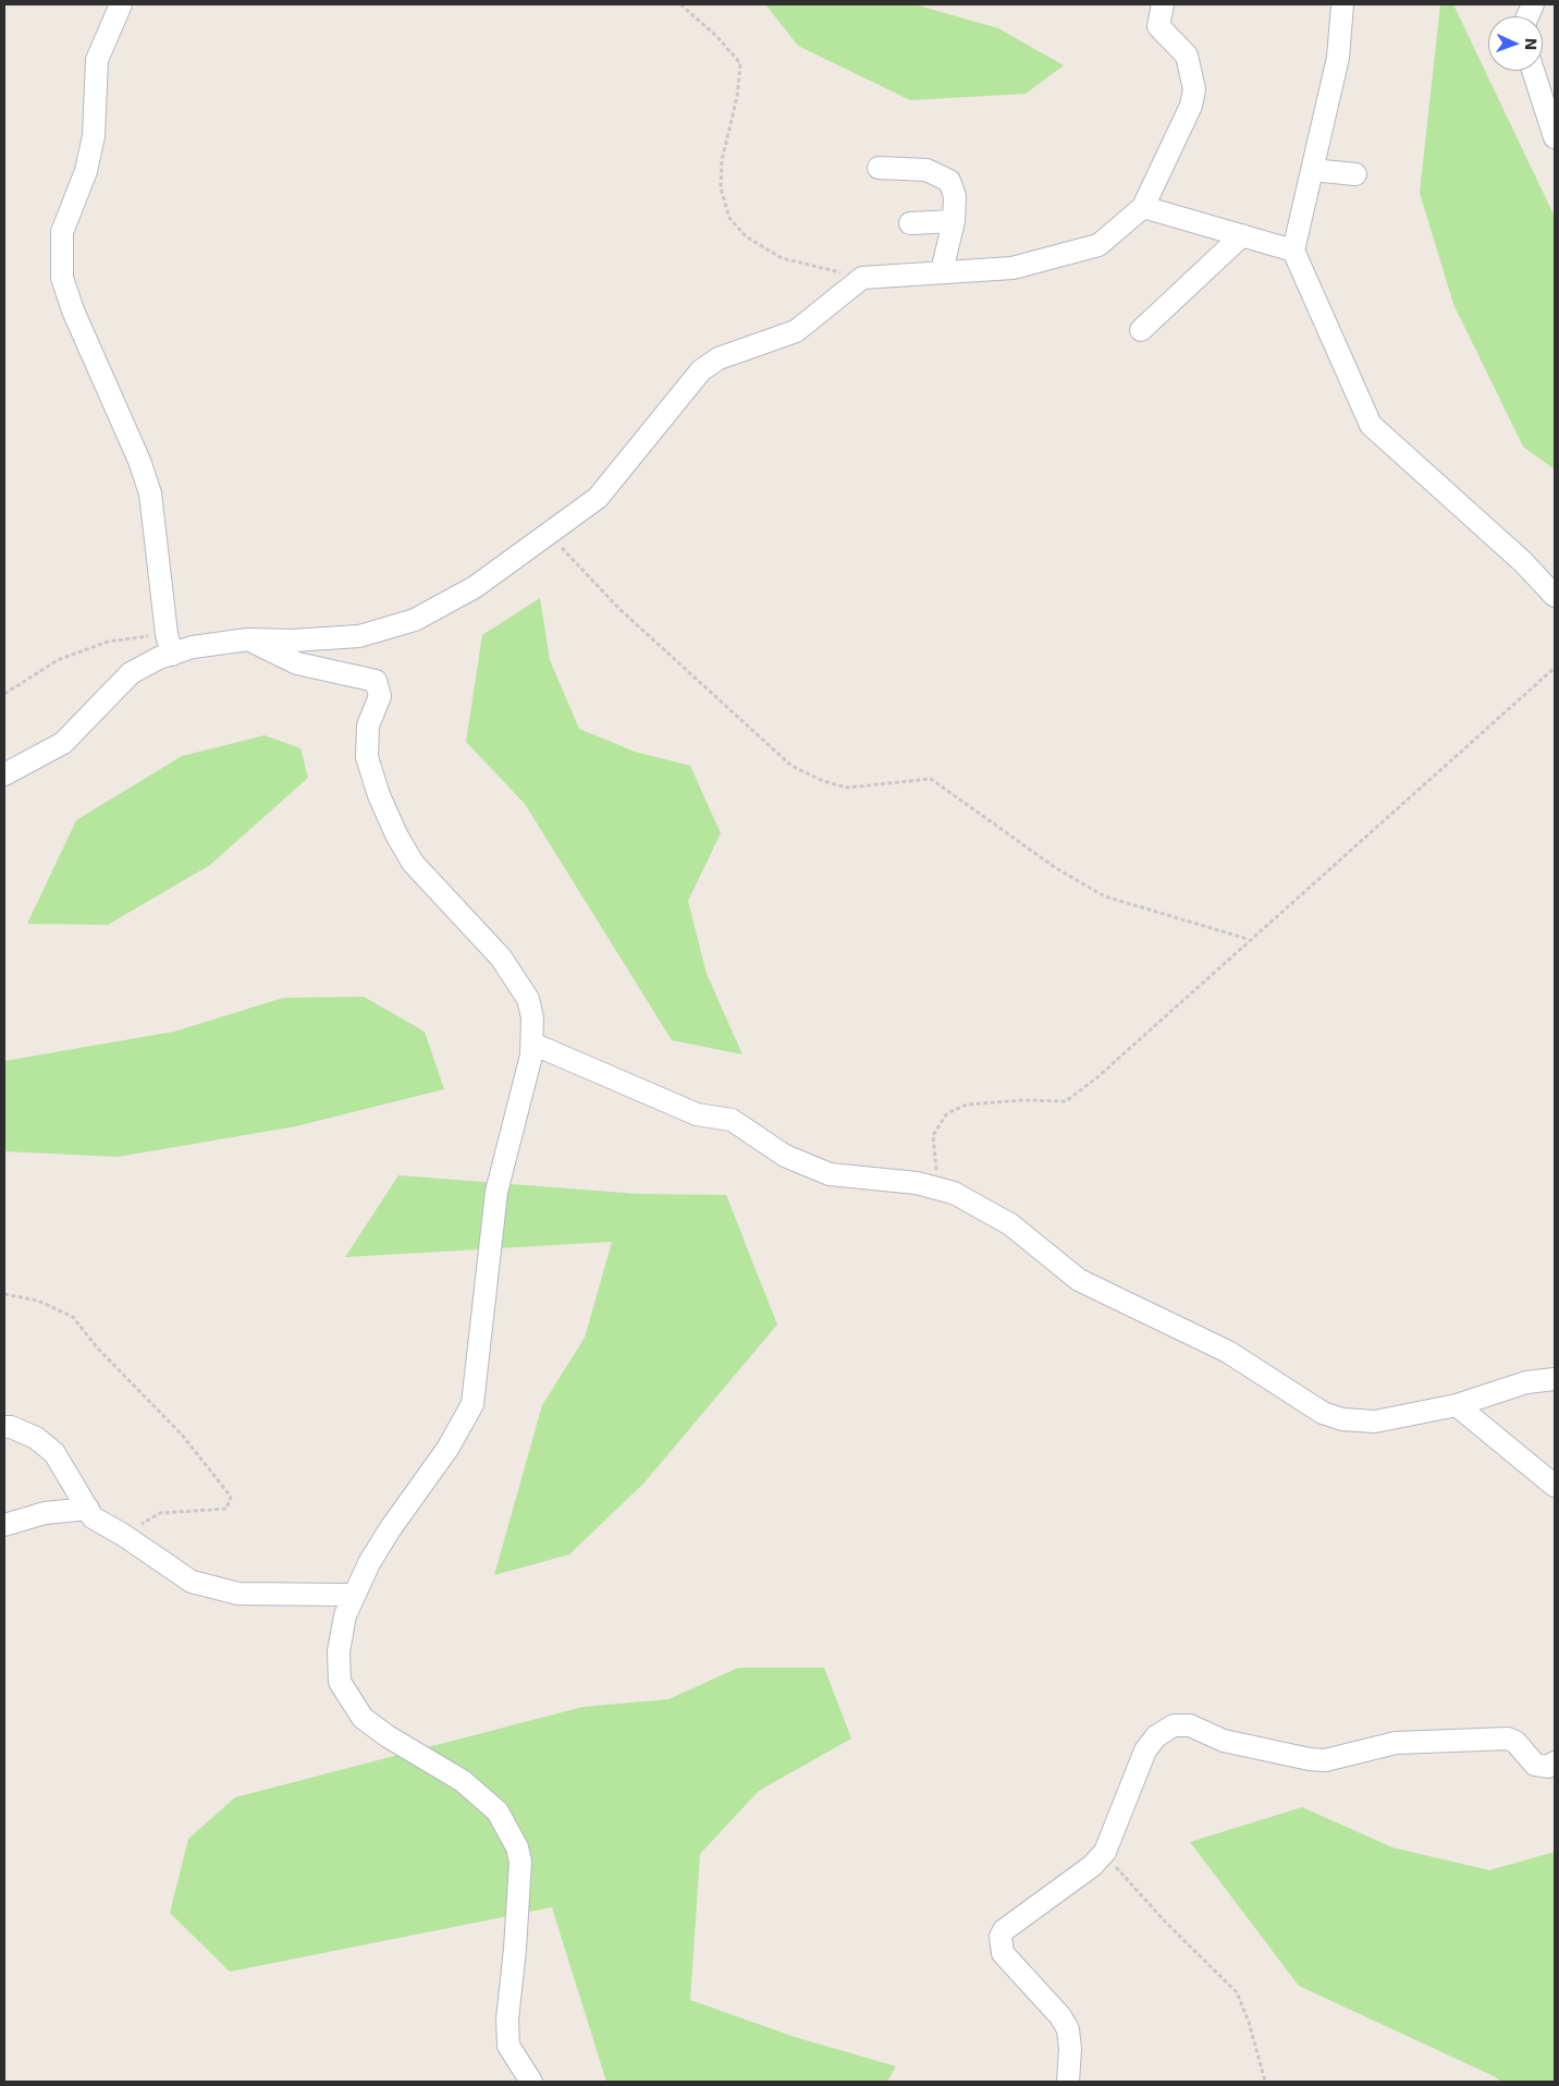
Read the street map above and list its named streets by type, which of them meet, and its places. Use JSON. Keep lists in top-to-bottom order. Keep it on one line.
{"north":"right"}
